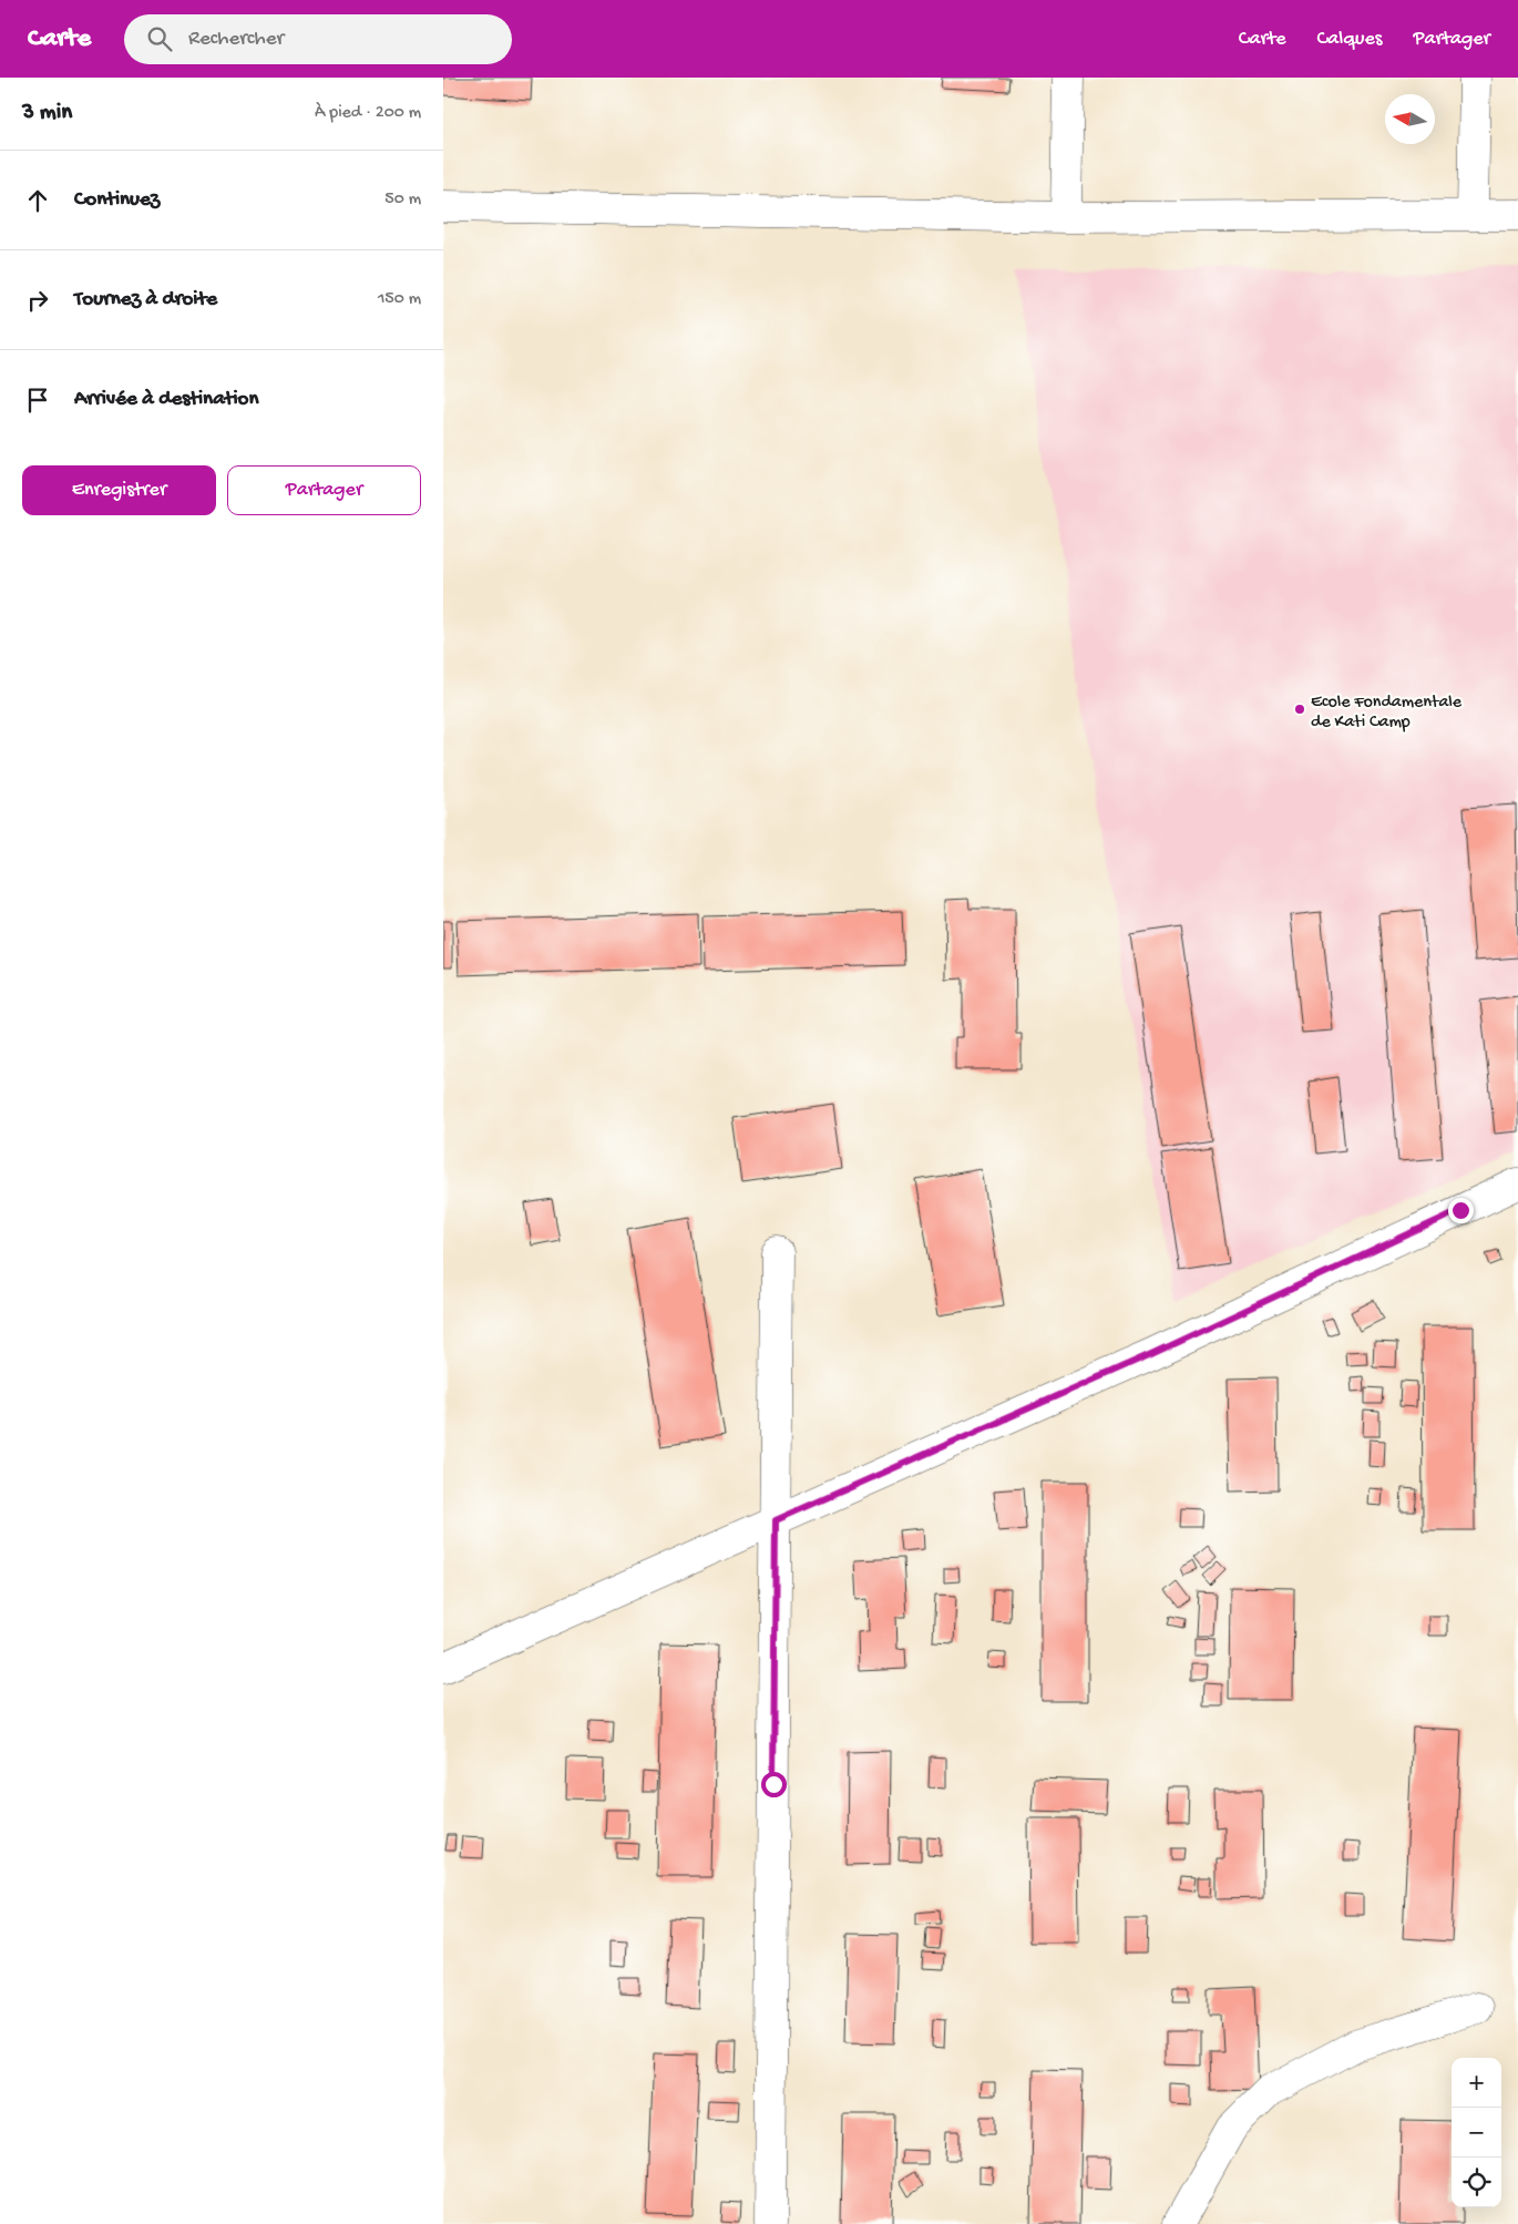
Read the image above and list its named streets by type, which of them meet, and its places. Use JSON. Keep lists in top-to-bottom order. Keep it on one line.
{"places":["Ecole Fondamentale de Kati Camp"],"north":"left","page":{"header":"Carte","search":"Rechercher","nav":["Carte","Calques","Partager"],"heading":["3 min","À pied · 200 m"],"list":[["Continuez","50 m"],["Tournez à droite","150 m"],"Arrivée à destination"],"buttons":["Enregistrer","Partager"],"map_buttons":["+","−"]}}
